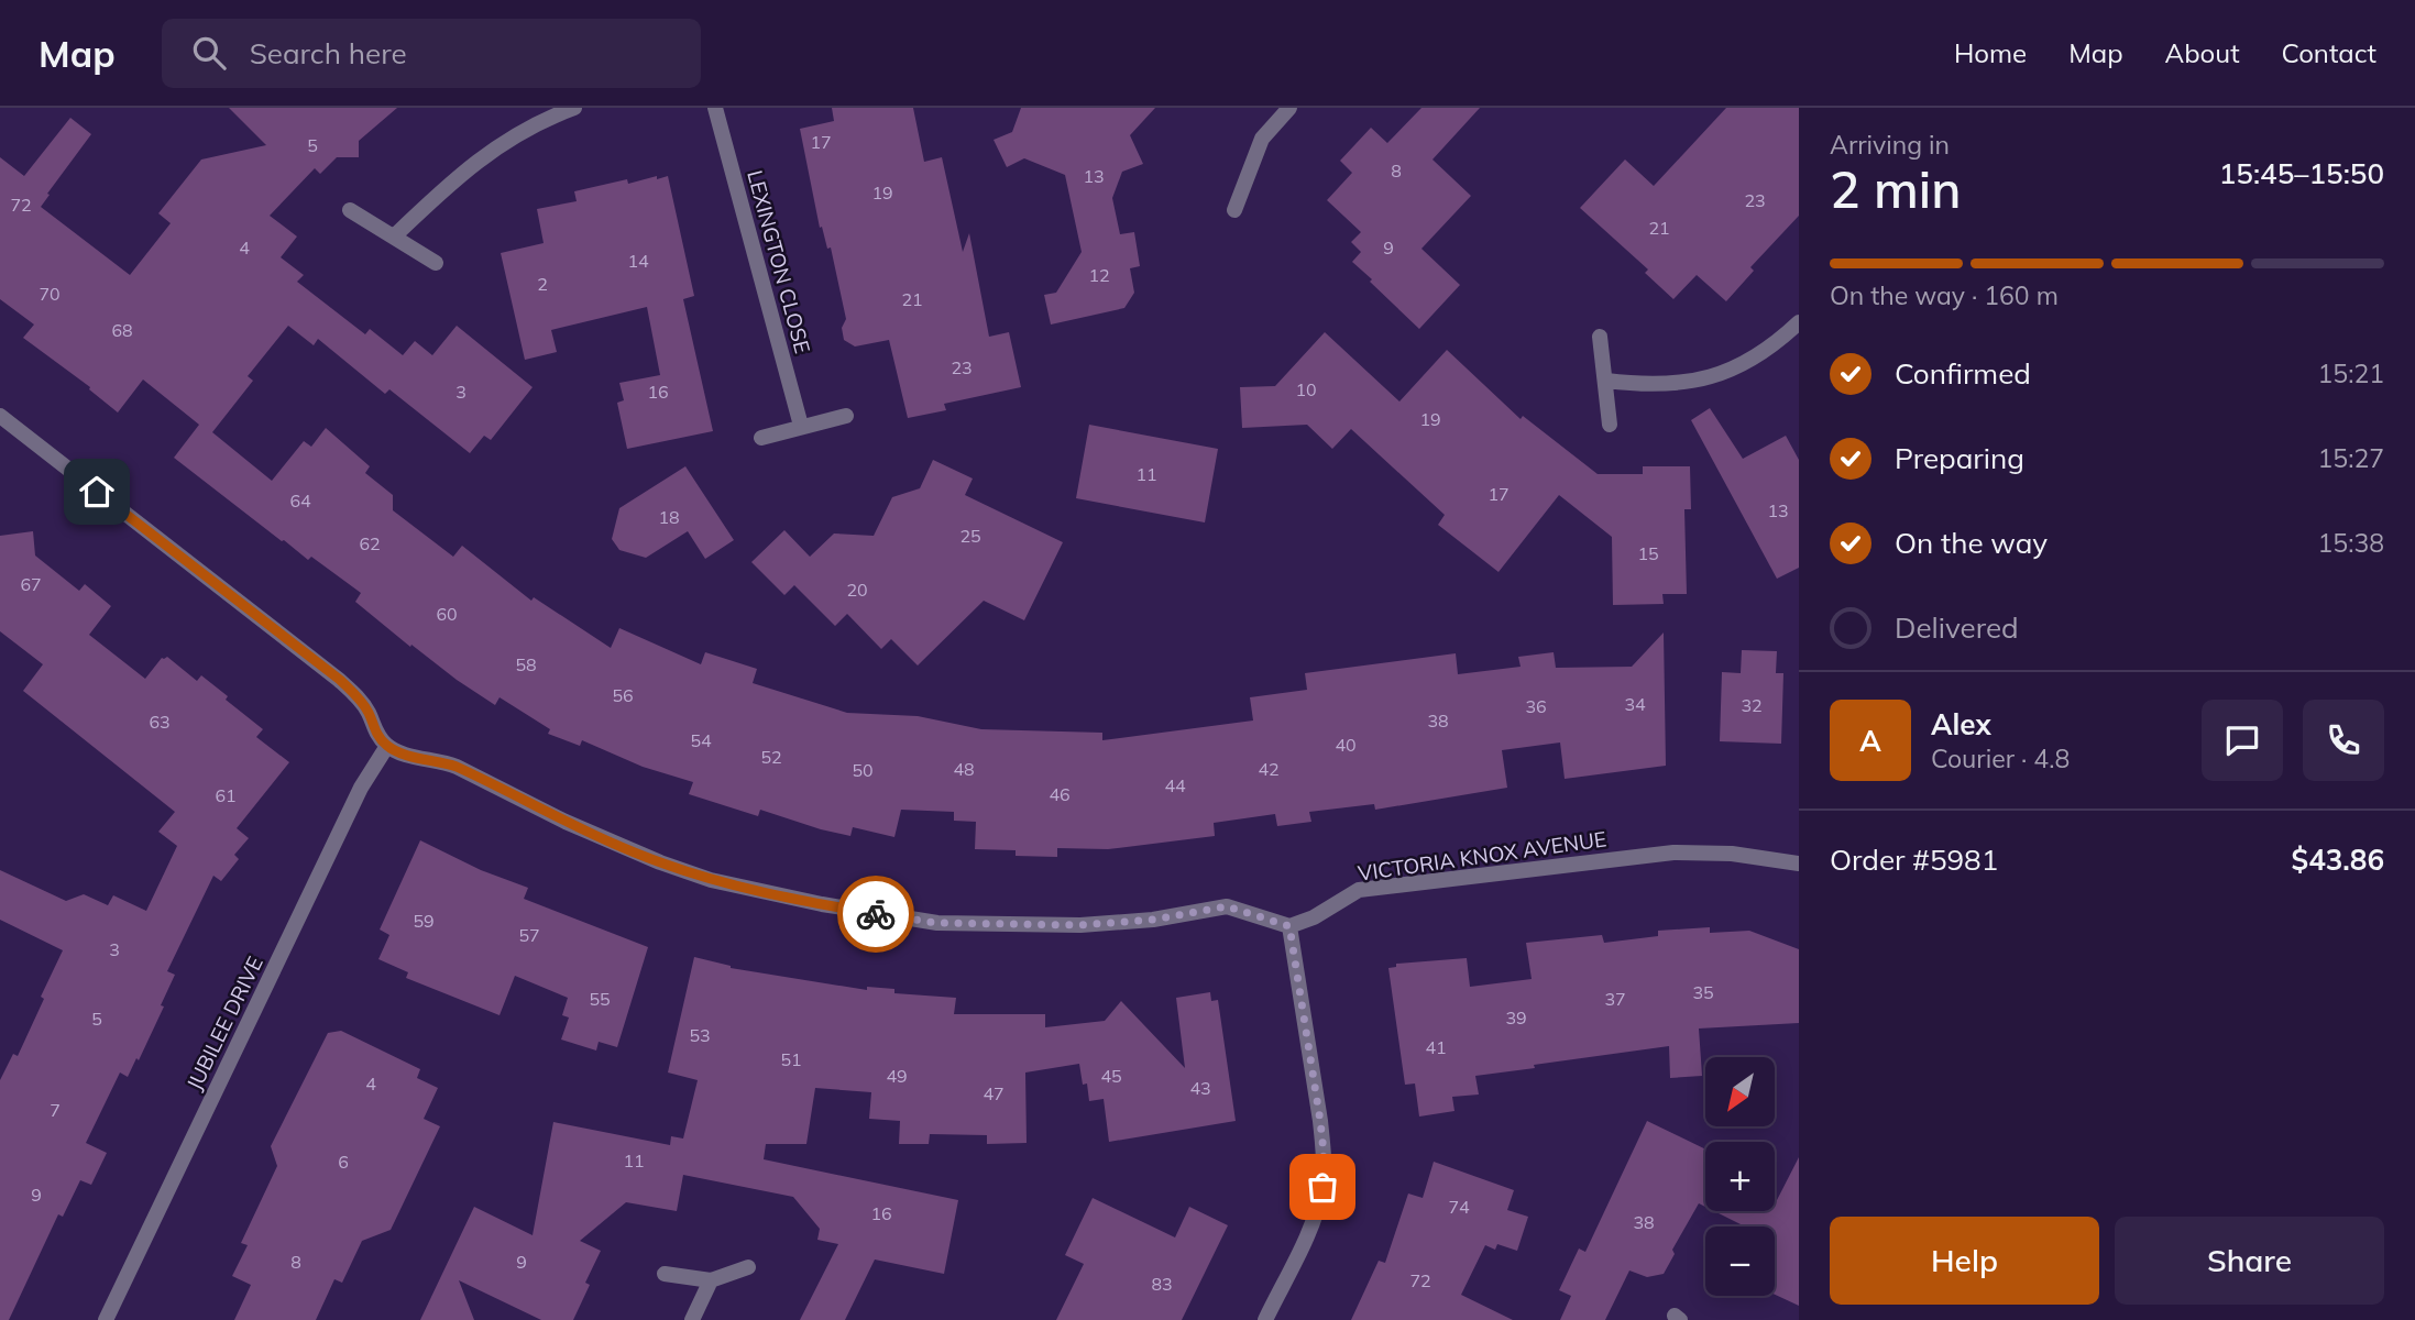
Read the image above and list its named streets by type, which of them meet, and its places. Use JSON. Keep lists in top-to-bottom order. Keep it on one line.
{"streets":{"street":["LEXINGTON CLOSE","VICTORIA KNOX AVENUE","JUBILEE DRIVE"]},"house_numbers":["17","5","8","13","19","23","72","21","4","9","14","12","2","70","21","68","23","10","3","16","19","11","17","64","13","18","25","62","15","67","20","60","58","56","34","32","36","38","63","54","40","52","48","42","50","44","46","61","59","57","3","35","55","37","39","5","53","41","51","49","45","4","43","47","7","11","6","9","74","16","38","8","9","72","83"],"north":"bottom left","page":{"header":"Map","search":"Search here","nav":["Home","Map","About","Contact"],"heading":["2 min","Arriving in","15:45–15:50"],"panel":["Alex","Courier · 4.8","Order #5981","$43.86"],"bar":"On the way · 160 m","list":[["Confirmed","15:21"],["Preparing","15:27"],["On the way","15:38"],"Delivered"],"round":"A","map_buttons":["+","−"],"buttons":["Help","Share"]}}
